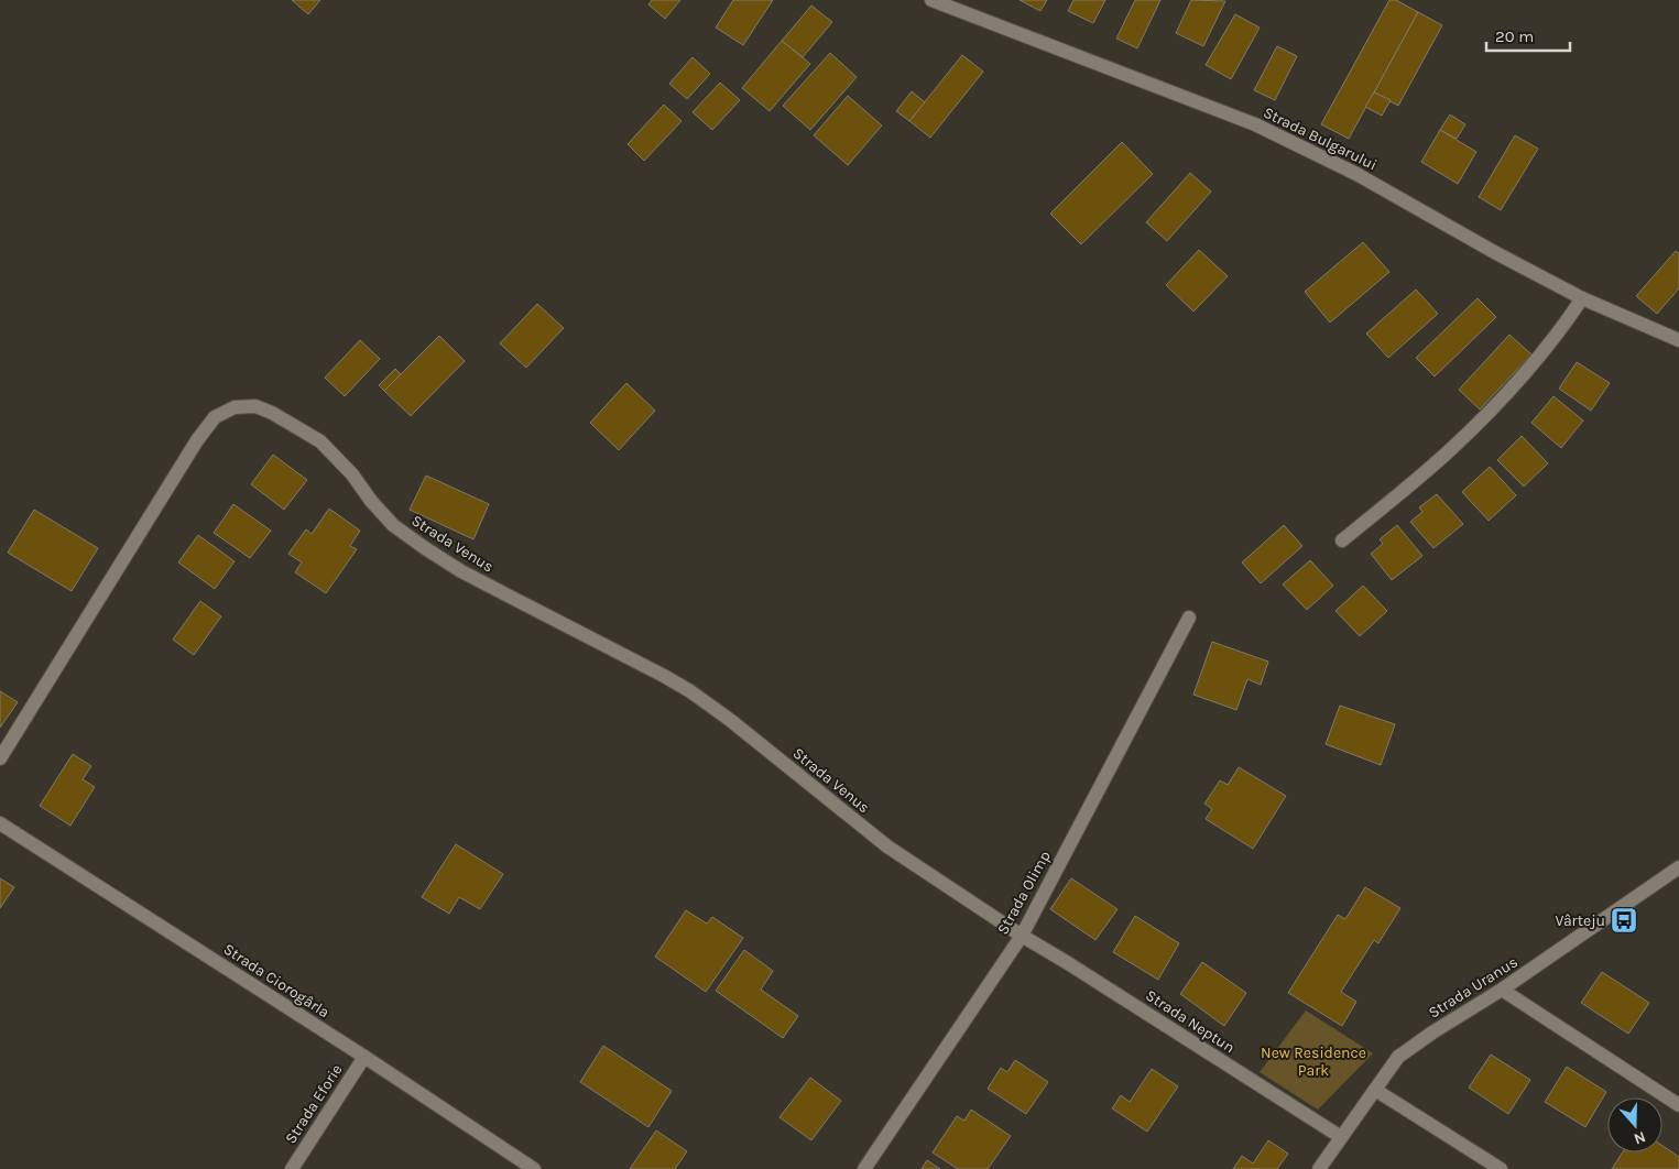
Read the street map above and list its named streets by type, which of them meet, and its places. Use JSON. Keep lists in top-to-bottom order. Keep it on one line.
{"streets":{"street":["Strada Bulgarului","Strada Venus","Strada Olimp","Strada Ciorogârla","Strada Uranus","Strada Neptun","Strada Eforie"]},"crossings":[["Strada Venus","Strada Olimp"],["Strada Venus","Strada Neptun"],["Strada Olimp","Strada Neptun"],["Strada Ciorogârla","Strada Eforie"],["Strada Uranus","Strada Neptun"]],"parks":["New Residence Park"],"places":{"bus stop":["Vârteju"]},"scale_bar":"20 m","north":"bottom"}
